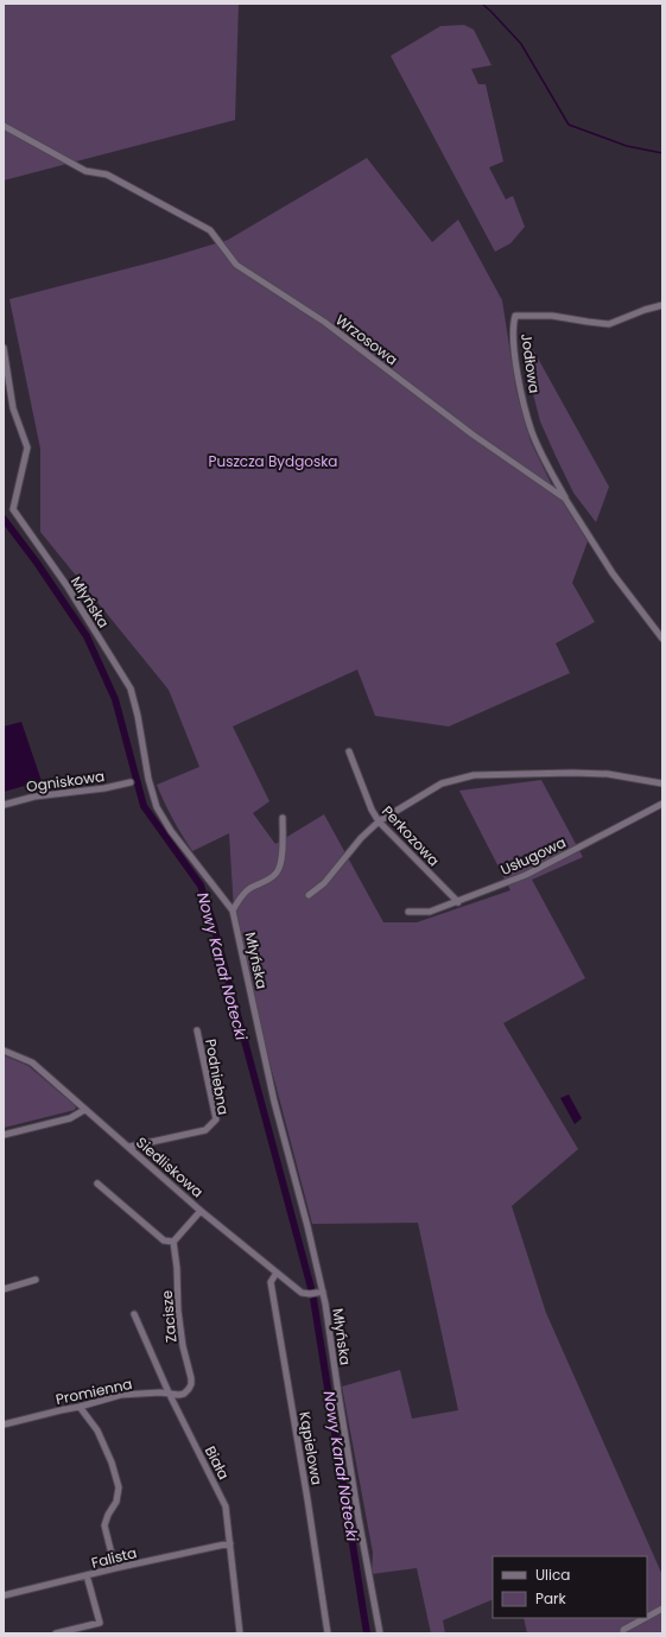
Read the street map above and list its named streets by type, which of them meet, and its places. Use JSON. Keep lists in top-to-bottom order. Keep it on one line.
{"streets":{"street":["Wrzosowa","Jodłowa","Młyńska","Ogniskowa","Perkozowa","Usługowa","Podniebna","Siedliskowa","Zacisze","Promienna","Kąpielowa","Biała","Falista"]},"crossings":[["Wrzosowa","Jodłowa"],["Młyńska","Siedliskowa"],["Perkozowa","Usługowa"],["Podniebna","Siedliskowa"],["Siedliskowa","Kąpielowa"],["Zacisze","Promienna"],["Promienna","Biała"],["Biała","Falista"]],"water":["Nowy Kanał Notecki"],"parks":["Puszcza Bydgoska"],"legend":["Ulica","Park"]}
